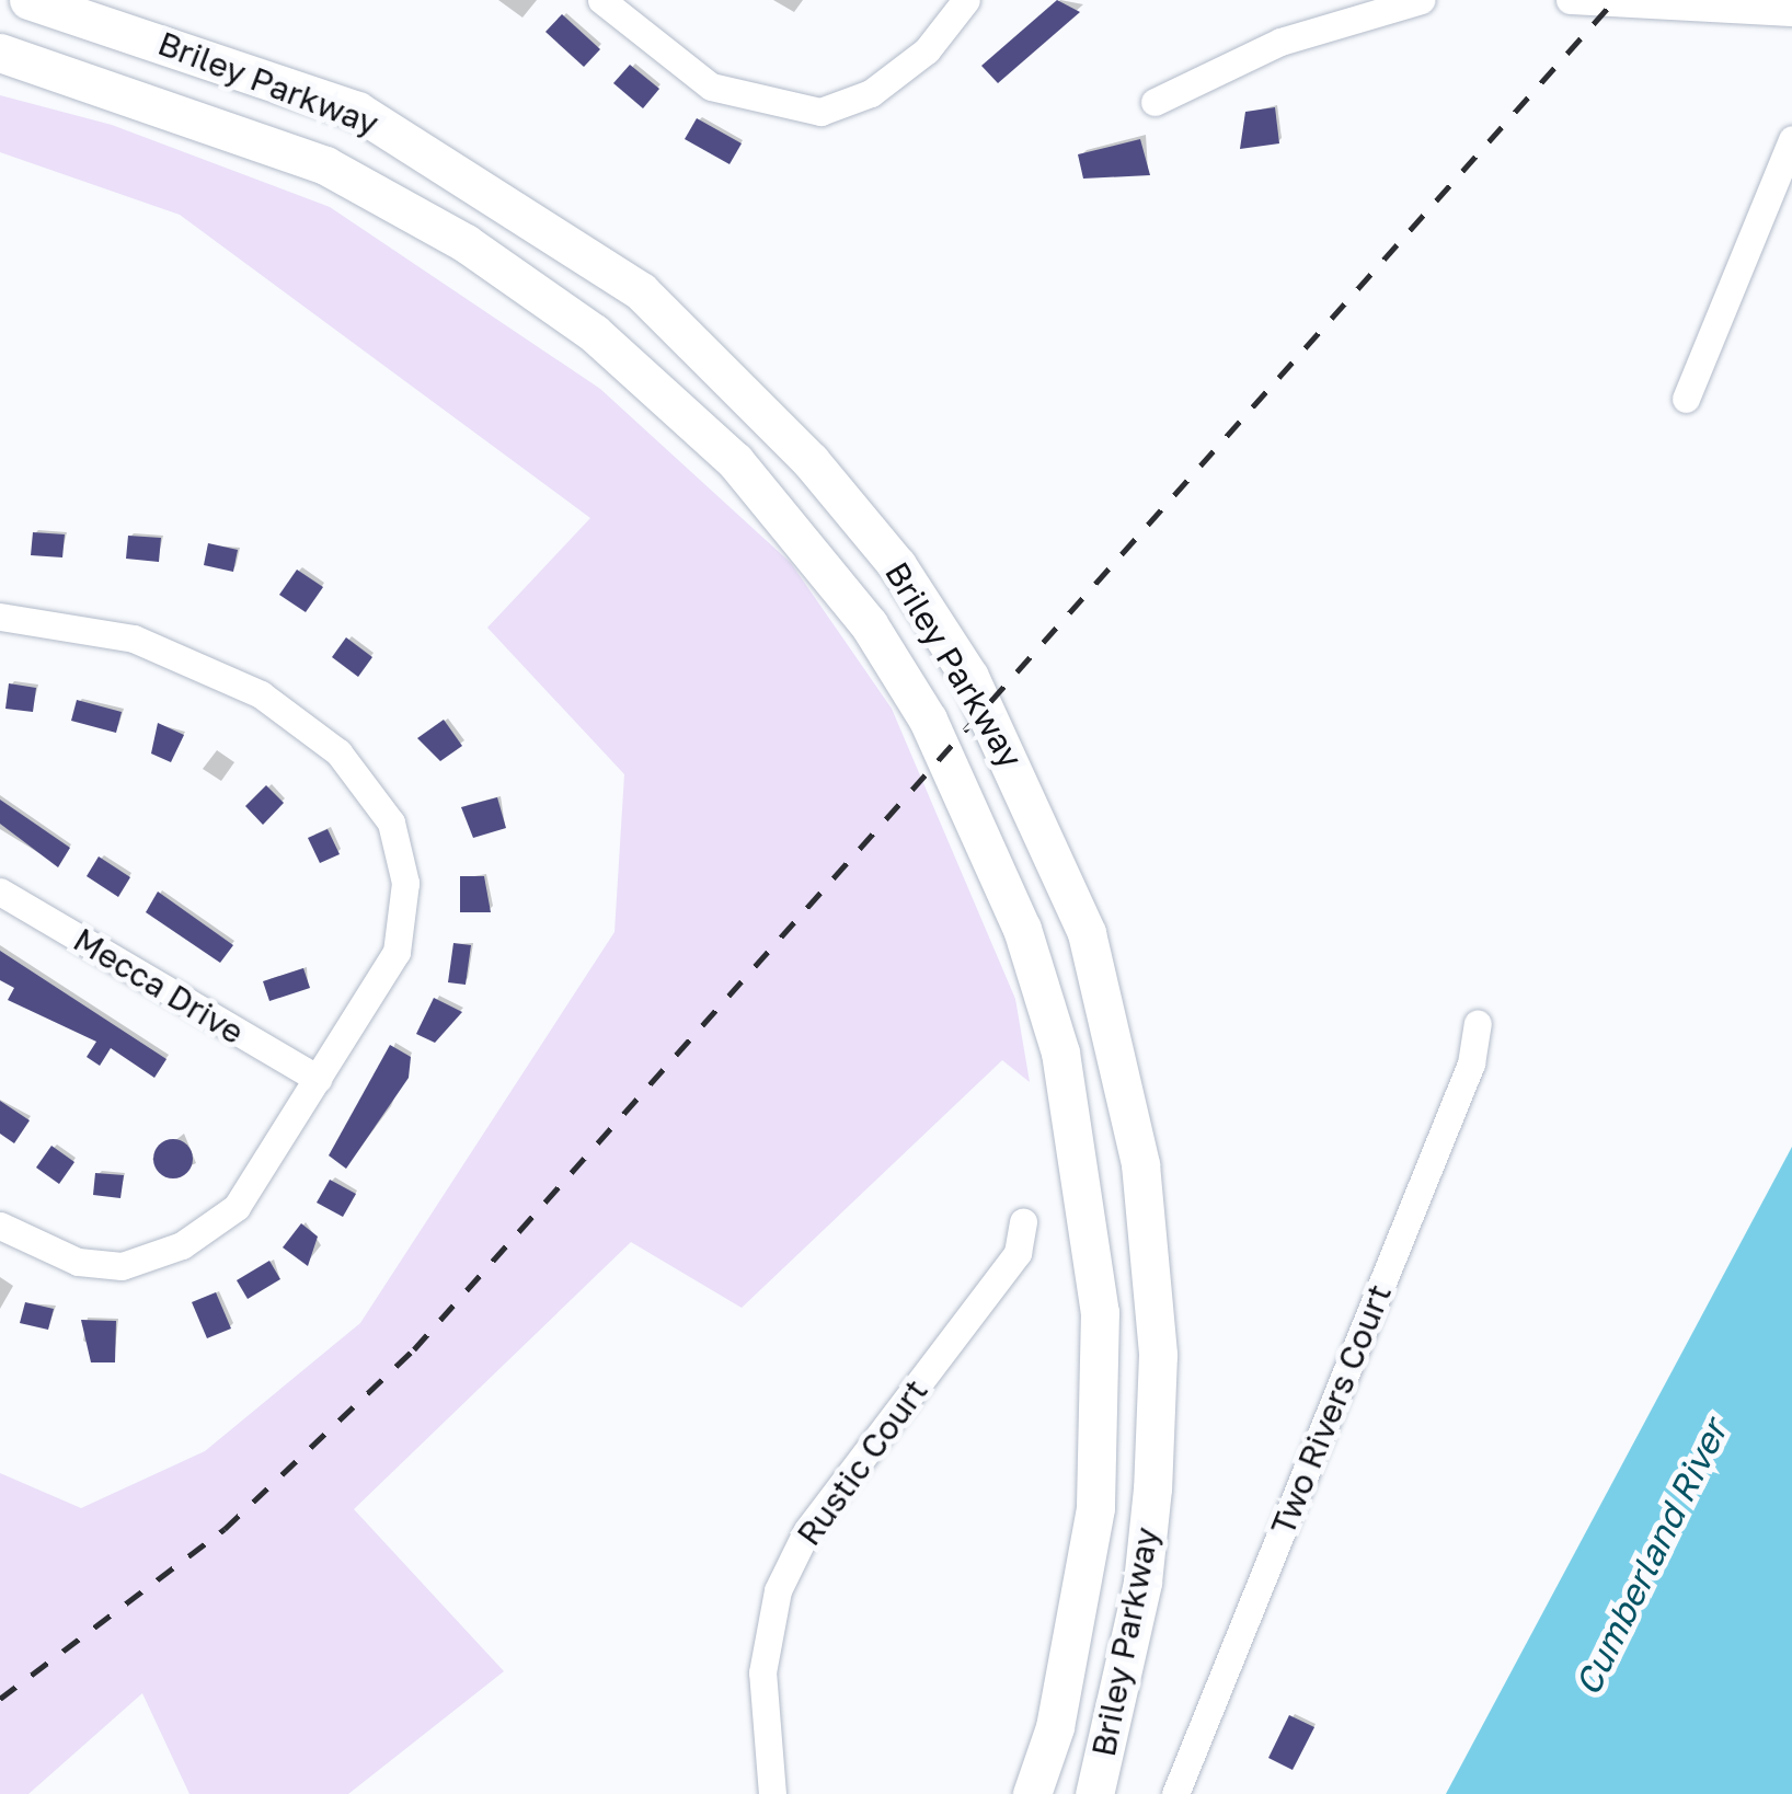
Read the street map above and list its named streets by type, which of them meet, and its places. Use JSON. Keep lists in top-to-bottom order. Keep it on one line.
{"streets":{"highway":["Briley Parkway"],"street":["Mecca Drive","Two Rivers Court","Rustic Court"]},"water":["Cumberland River"]}
